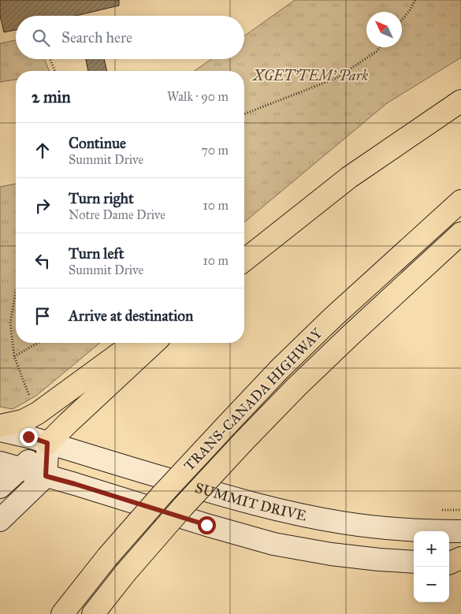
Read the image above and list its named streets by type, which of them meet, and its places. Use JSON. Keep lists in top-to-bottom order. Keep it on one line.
{"streets":{"highway":["TRANS-CANADA HIGHWAY"],"main road":["SUMMIT DRIVE"]},"parks":["XGET'TEM' Park"],"north":"top left","page":{"search":"Search here","heading":["2 min","Walk · 90 m"],"list":[["Continue","Summit Drive","70 m"],["Turn right","Notre Dame Drive","10 m"],["Turn left","Summit Drive","10 m"],"Arrive at destination"],"map_buttons":["+","−"]}}
